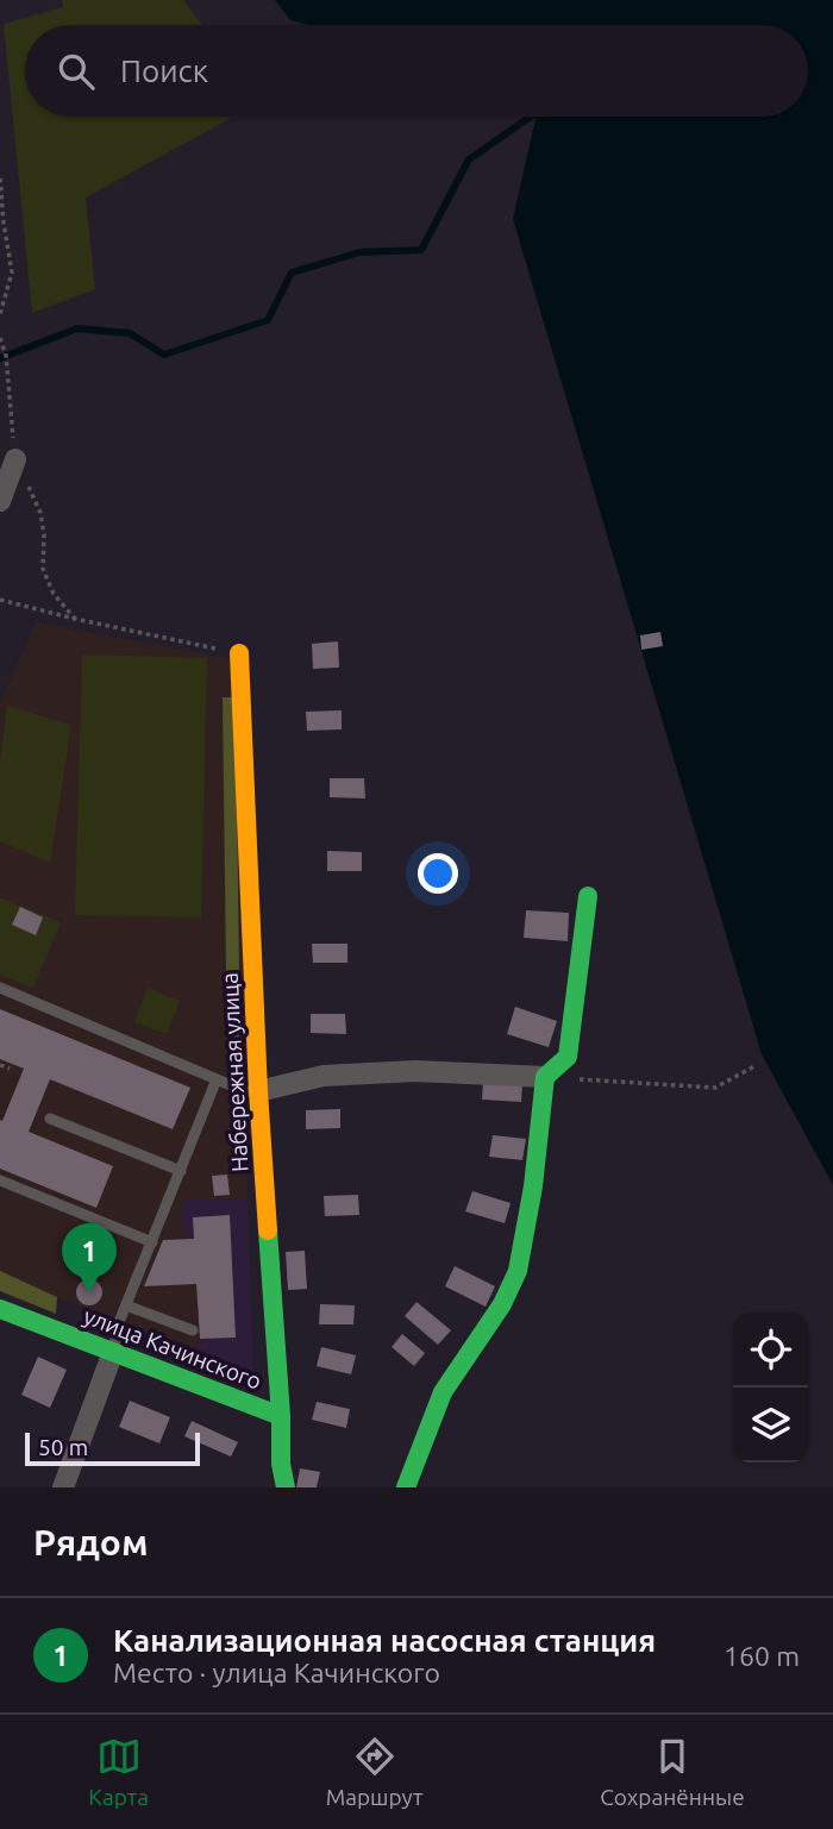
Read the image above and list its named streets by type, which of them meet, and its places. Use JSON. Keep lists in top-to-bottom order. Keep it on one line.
{"streets":{"street":["Набережная улица","улица Качинского"]},"crossings":[["Набережная улица","улица Качинского"]],"scale_bar":"50 m","page":{"search":"Поиск","pins":"1","scale":"50 m","heading":"Рядом","list":[{"mark":"1","name":"Канализационная насосная станция","note":"Место · улица Качинского","value":"160 m"}],"nav":["Карта","Маршрут","Сохранённые"]}}
